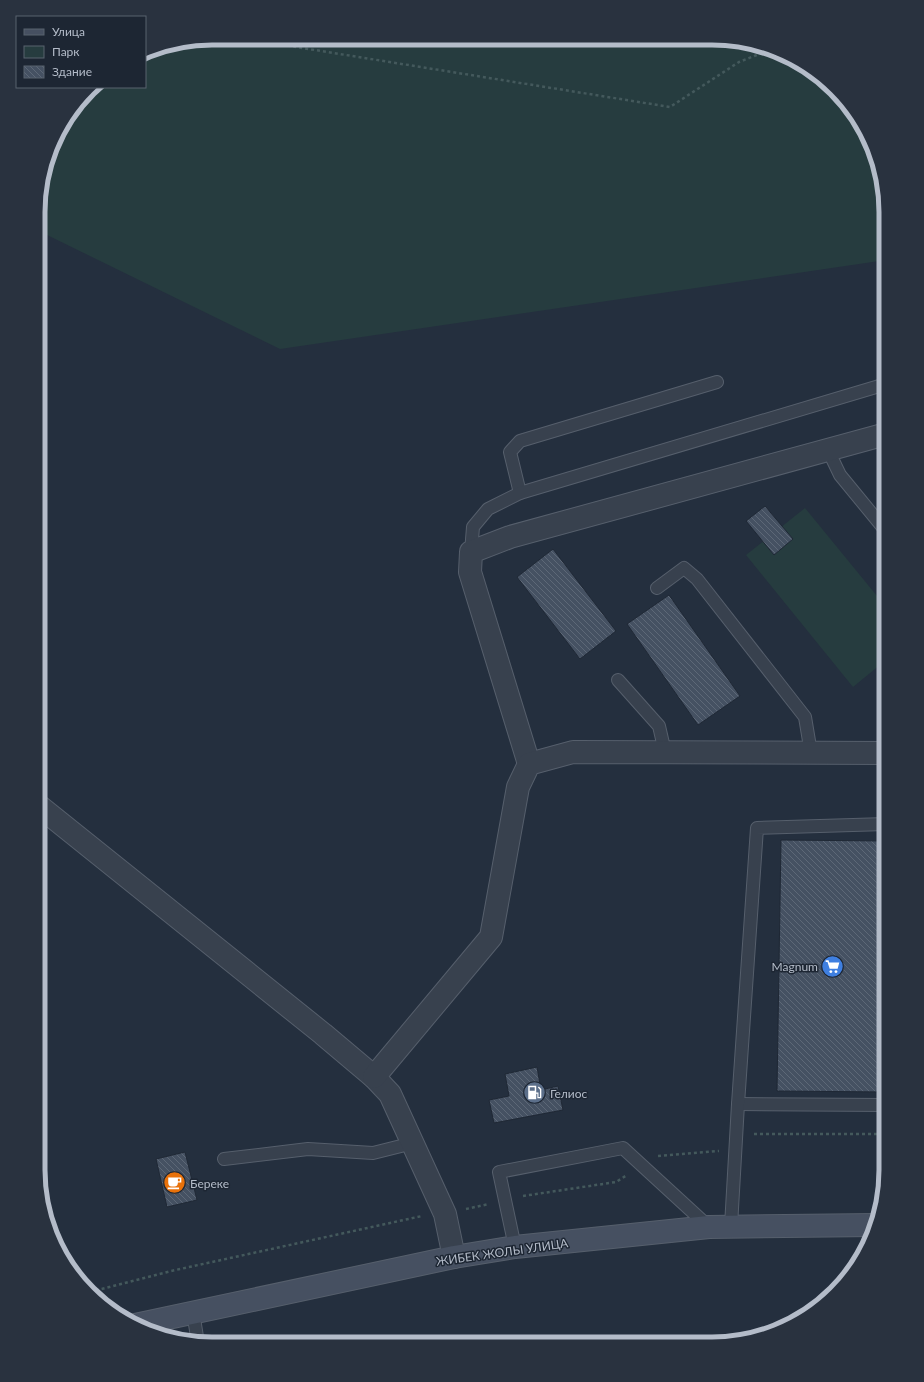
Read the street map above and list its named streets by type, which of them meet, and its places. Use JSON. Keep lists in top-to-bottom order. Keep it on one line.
{"streets":{"main road":["ЖИБЕК ЖОЛЫ УЛИЦА"]},"places":{"supermarket":["Magnum"],"fuel station":["Гелиос"],"cafe":["Береке"]},"legend":["Улица","Парк","Здание"]}
